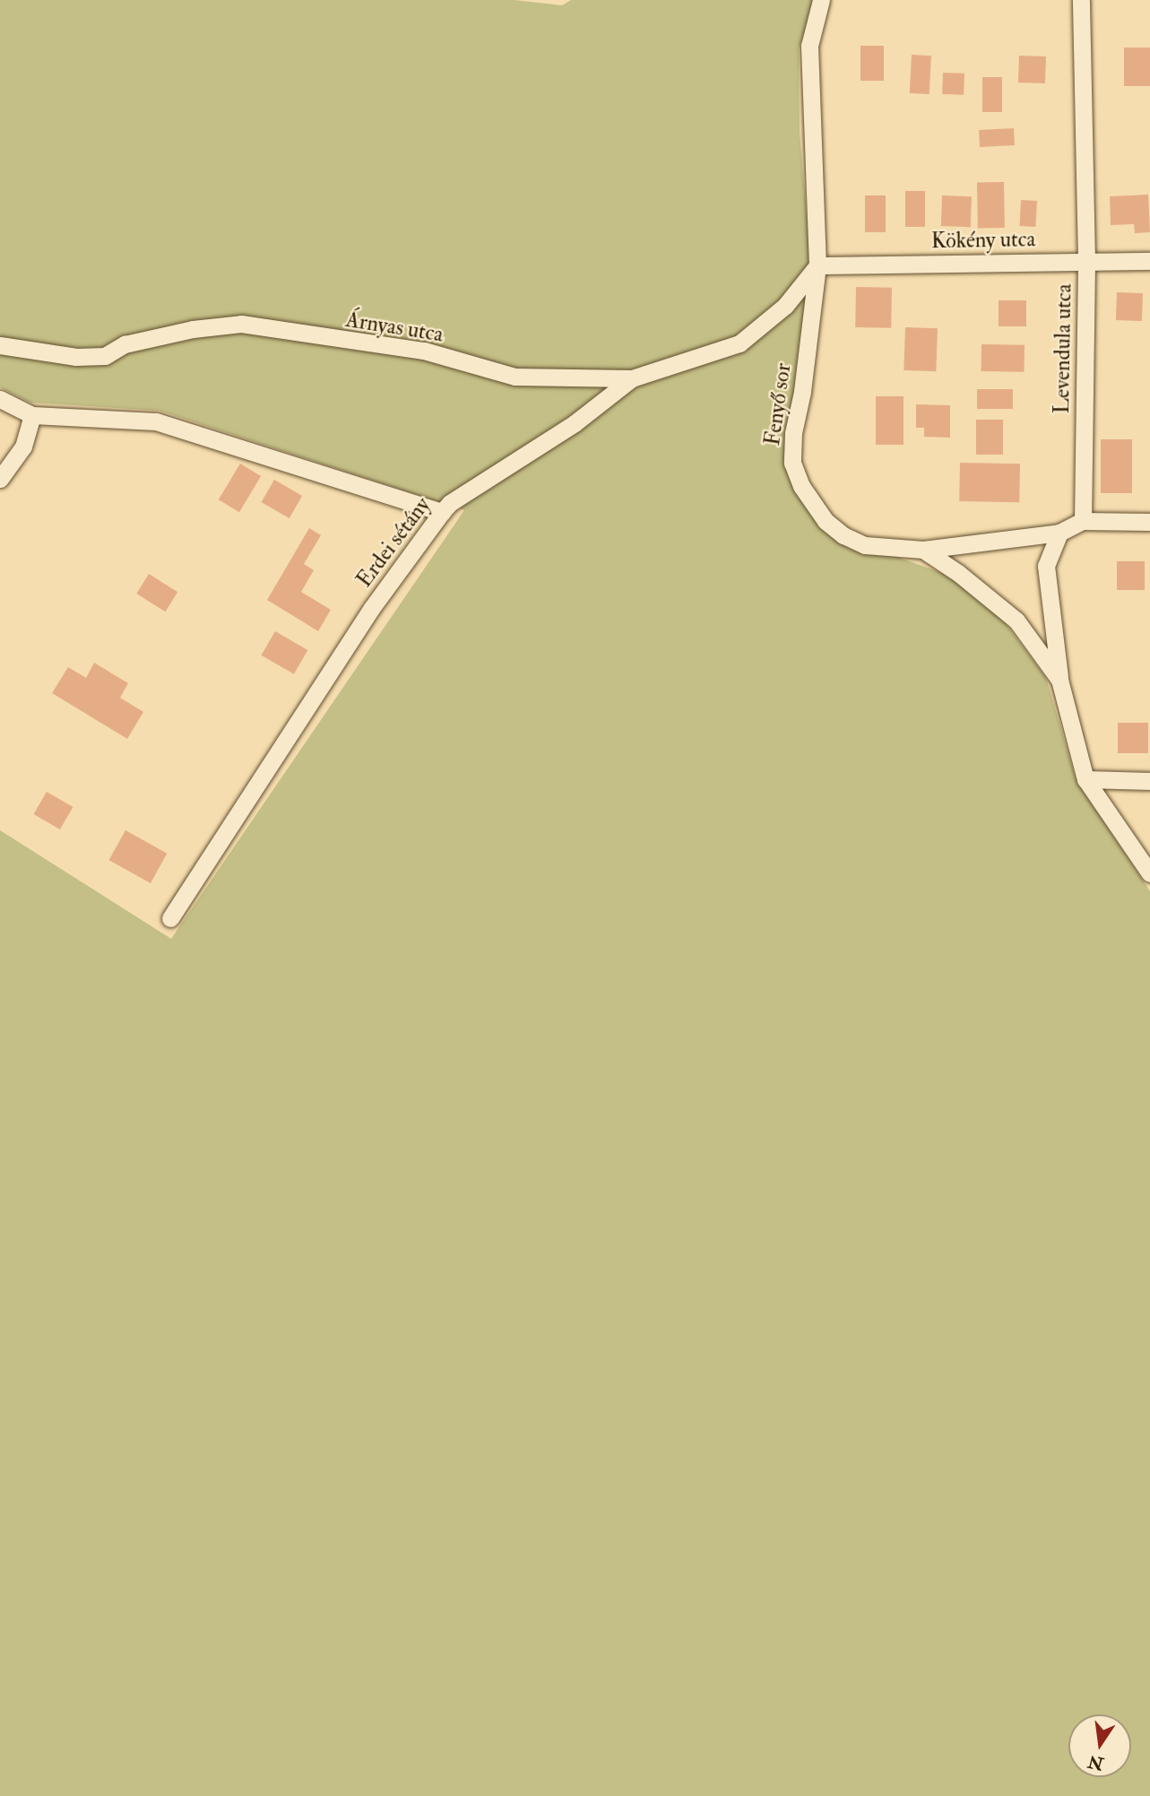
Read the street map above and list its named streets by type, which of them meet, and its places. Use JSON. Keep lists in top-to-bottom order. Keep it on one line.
{"streets":{"street":["Kökény utca","Árnyas utca","Levendula utca","Fenyő sor","Erdei sétány"]},"crossings":[["Kökény utca","Levendula utca"],["Kökény utca","Fenyő sor"],["Kökény utca","Erdei sétány"],["Árnyas utca","Erdei sétány"],["Fenyő sor","Erdei sétány"]],"north":"bottom"}
